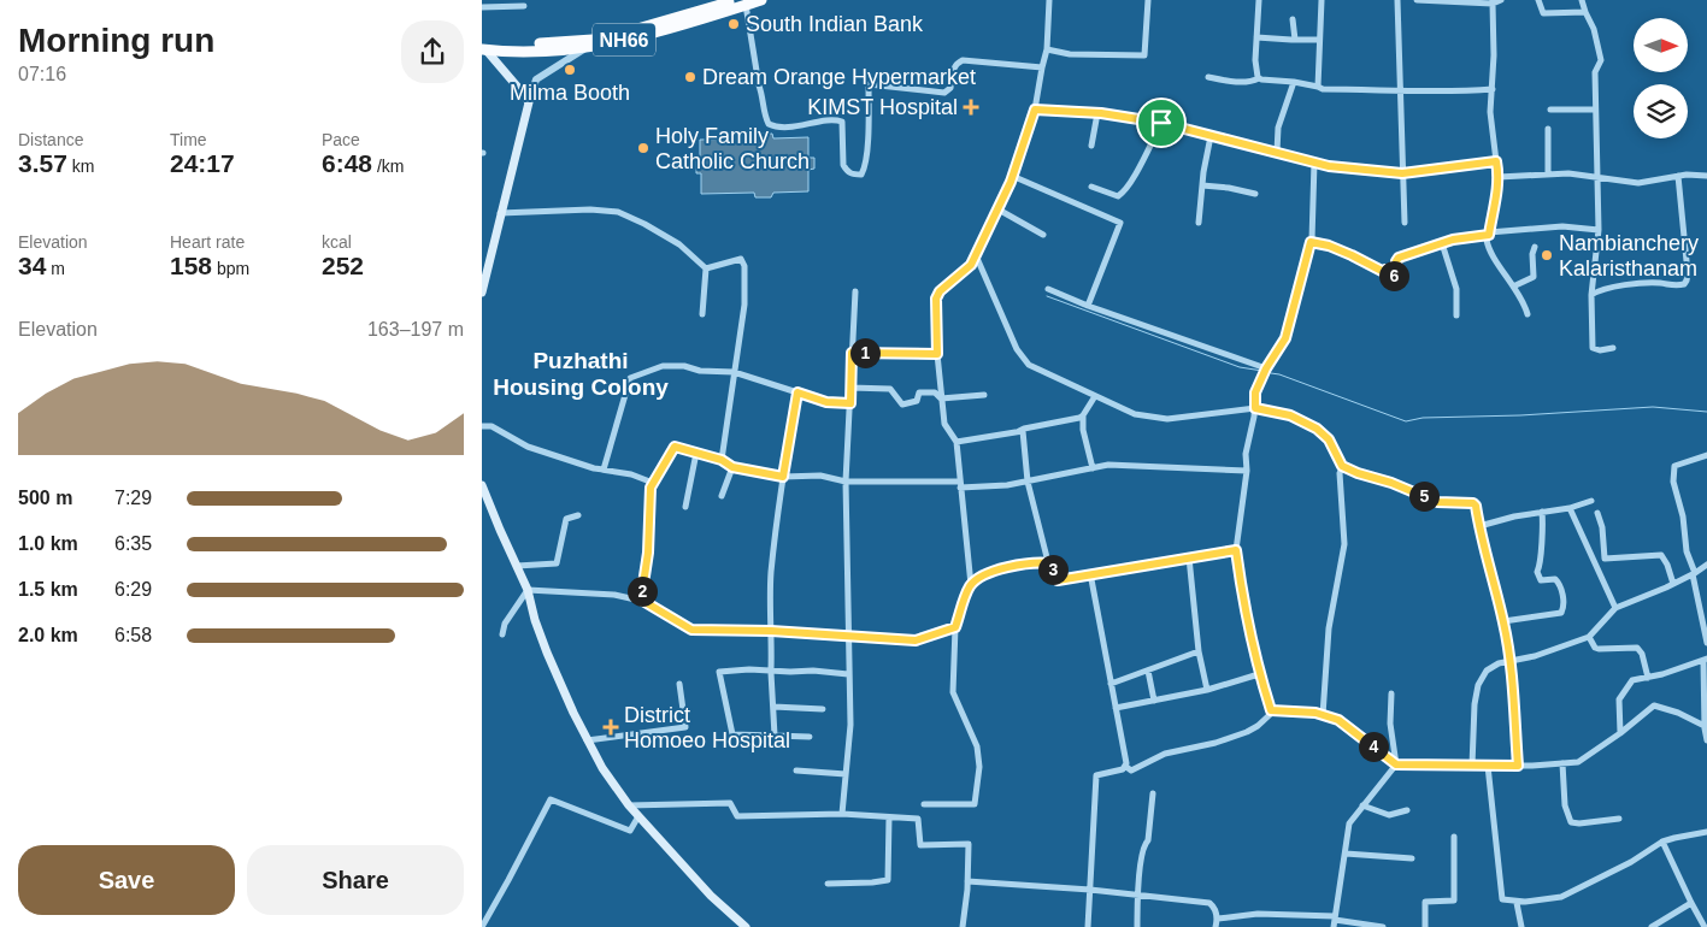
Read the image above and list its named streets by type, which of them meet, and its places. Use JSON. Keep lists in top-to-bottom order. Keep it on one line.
{"streets":{"highway":["NH66"]},"districts":["Puzhathi Housing Colony"],"places":{"other":["South Indian Bank","Milma Booth","Dream Orange Hypermarket","Holy Family Catholic Church","Nambianchery Kalaristhanam"],"health":["KIMST Hospital","District Homoeo Hospital"]},"north":"right","page":{"heading":["Morning run","07:16"],"stats":[["Distance","3.57 km"],["Time","24:17"],["Pace","6:48 /km"],["Elevation","34 m"],["Heart rate","158 bpm"],["kcal","252"]],"pins":["6","1","5","3","2","4"],"chart":["Elevation","163–197 m"],"list":[{"name":"500 m","note":"7:29"},{"name":"1.0 km","note":"6:35"},{"name":"1.5 km","note":"6:29"},{"name":"2.0 km","note":"6:58"}],"buttons":["Save","Share"]}}
